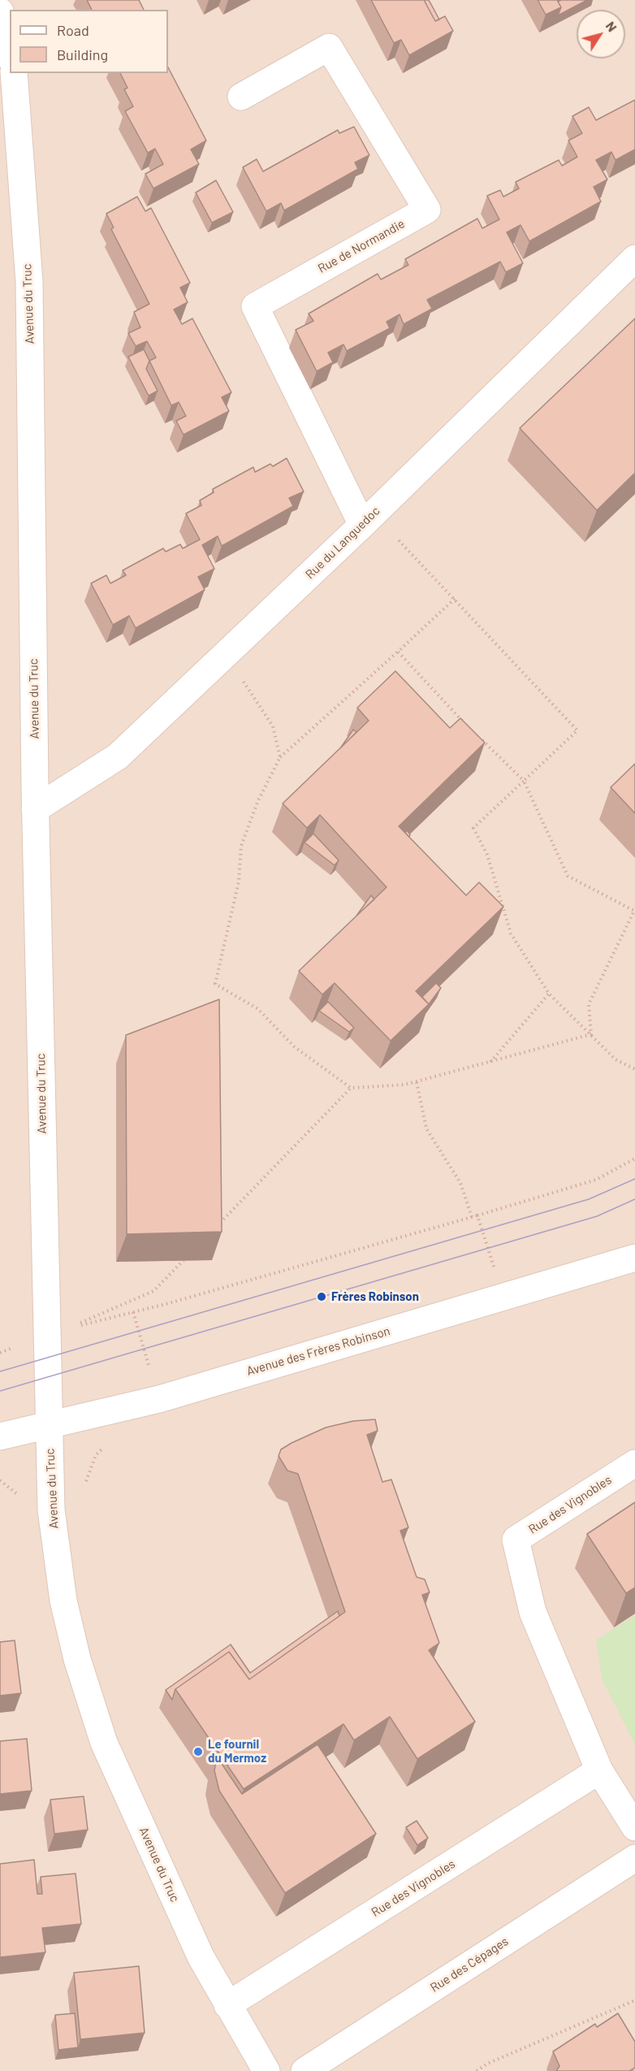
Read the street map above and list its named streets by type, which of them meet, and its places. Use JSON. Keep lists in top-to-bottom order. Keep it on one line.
{"streets":{"street":["Rue de Normandie","Avenue du Truc","Rue du Languedoc","Avenue des Frères Robinson","Rue des Vignobles","Rue des Cépages"]},"crossings":[["Rue de Normandie","Rue du Languedoc"],["Avenue du Truc","Rue du Languedoc"],["Avenue du Truc","Avenue des Frères Robinson"],["Avenue du Truc","Rue des Vignobles"]],"places":["Frères Robinson","Le fournil du Mermoz"],"legend":["Road","Building"],"north":"top right"}
